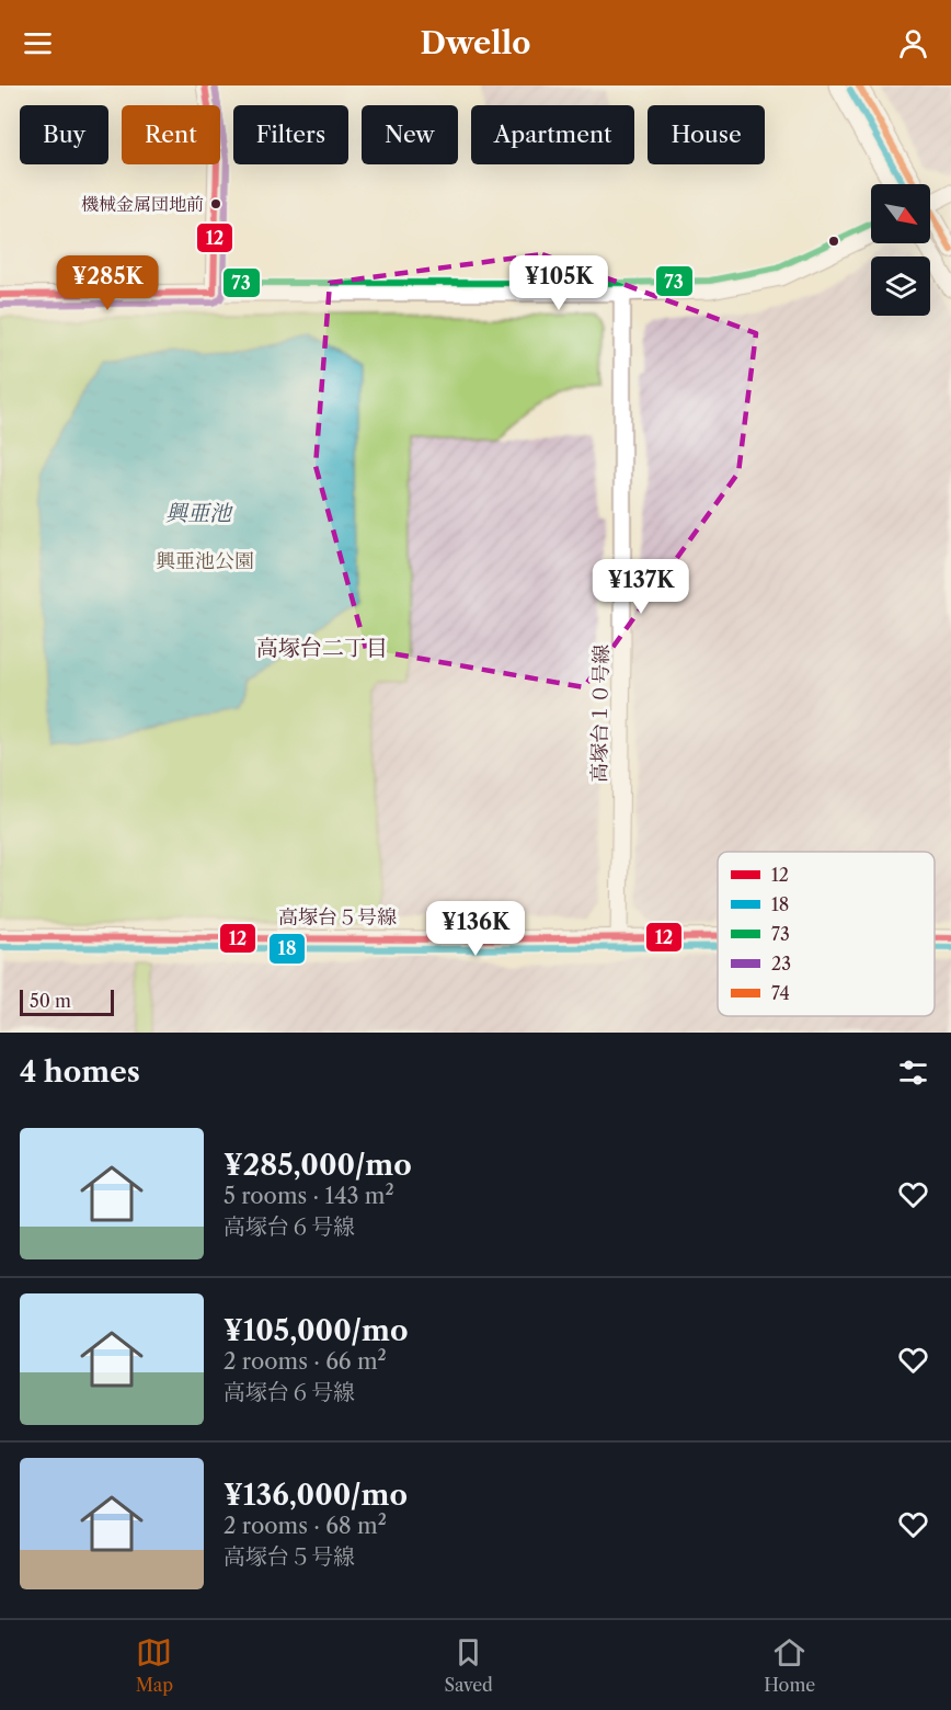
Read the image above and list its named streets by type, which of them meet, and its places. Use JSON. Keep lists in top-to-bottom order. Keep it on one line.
{"streets":{"street":["高塚台１０号線","高塚台５号線"]},"crossings":[["高塚台１０号線","高塚台５号線"]],"districts":["高塚台二丁目"],"water":["興亜池"],"parks":["興亜池公園"],"places":["機械金属団地前"],"lines":["transit line 12","transit line 73","transit line 23","transit line 74","transit line 18"],"legend":["12","18","73","23","74"],"scale_bar":"50 m","north":"bottom right","page":{"header":"Dwello","chip":["Buy","Rent","Filters","New","Apartment","House"],"price":["¥285K","¥105K","¥137K","¥136K"],"scale":"50 m","heading":"4 homes","list":[{"name":"¥285,000/mo","note":"5 rooms · 143 m² · 高塚台６号線"},{"name":"¥105,000/mo","note":"2 rooms · 66 m² · 高塚台６号線"},{"name":"¥136,000/mo","note":"2 rooms · 68 m² · 高塚台５号線"}],"tabs":["Map","Saved","Home"]}}
